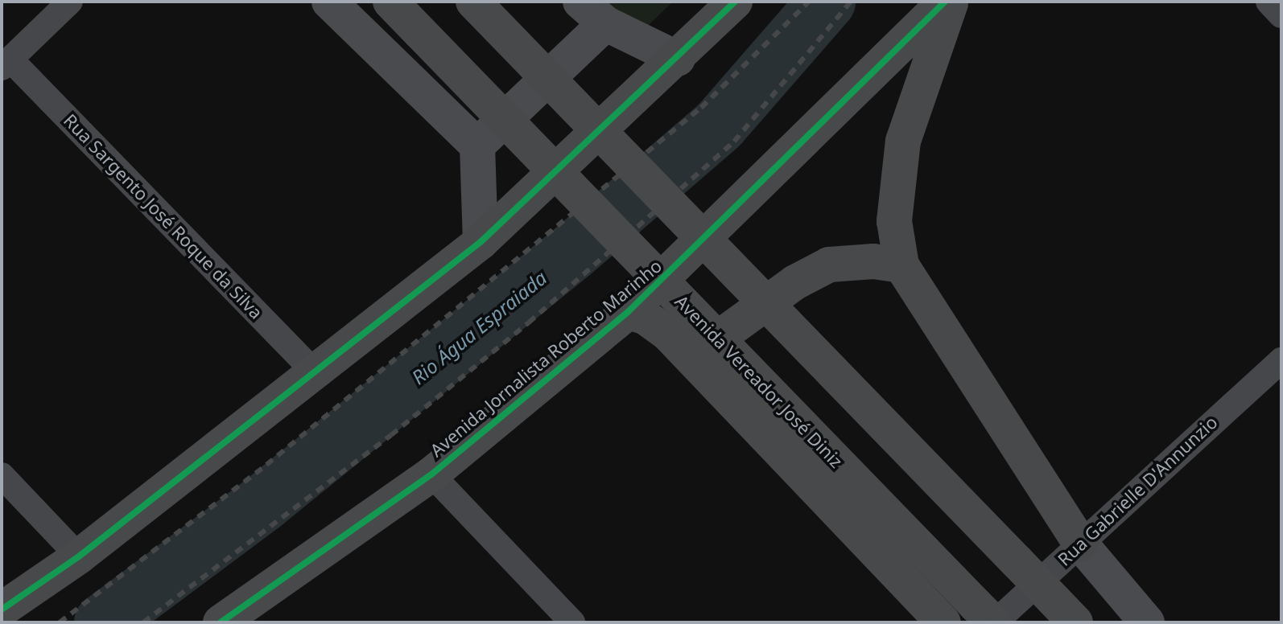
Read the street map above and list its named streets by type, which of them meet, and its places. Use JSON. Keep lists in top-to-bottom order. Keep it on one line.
{"streets":{"main road":["Avenida Jornalista Roberto Marinho","Avenida Vereador José Diniz"],"street":["Rua Sargento José Roque da Silva","Rua Gabrielle D'Annunzio"]},"crossings":[["Avenida Vereador José Diniz","Rua Gabrielle D'Annunzio"]],"water":["Rio Água Espraiada"]}
